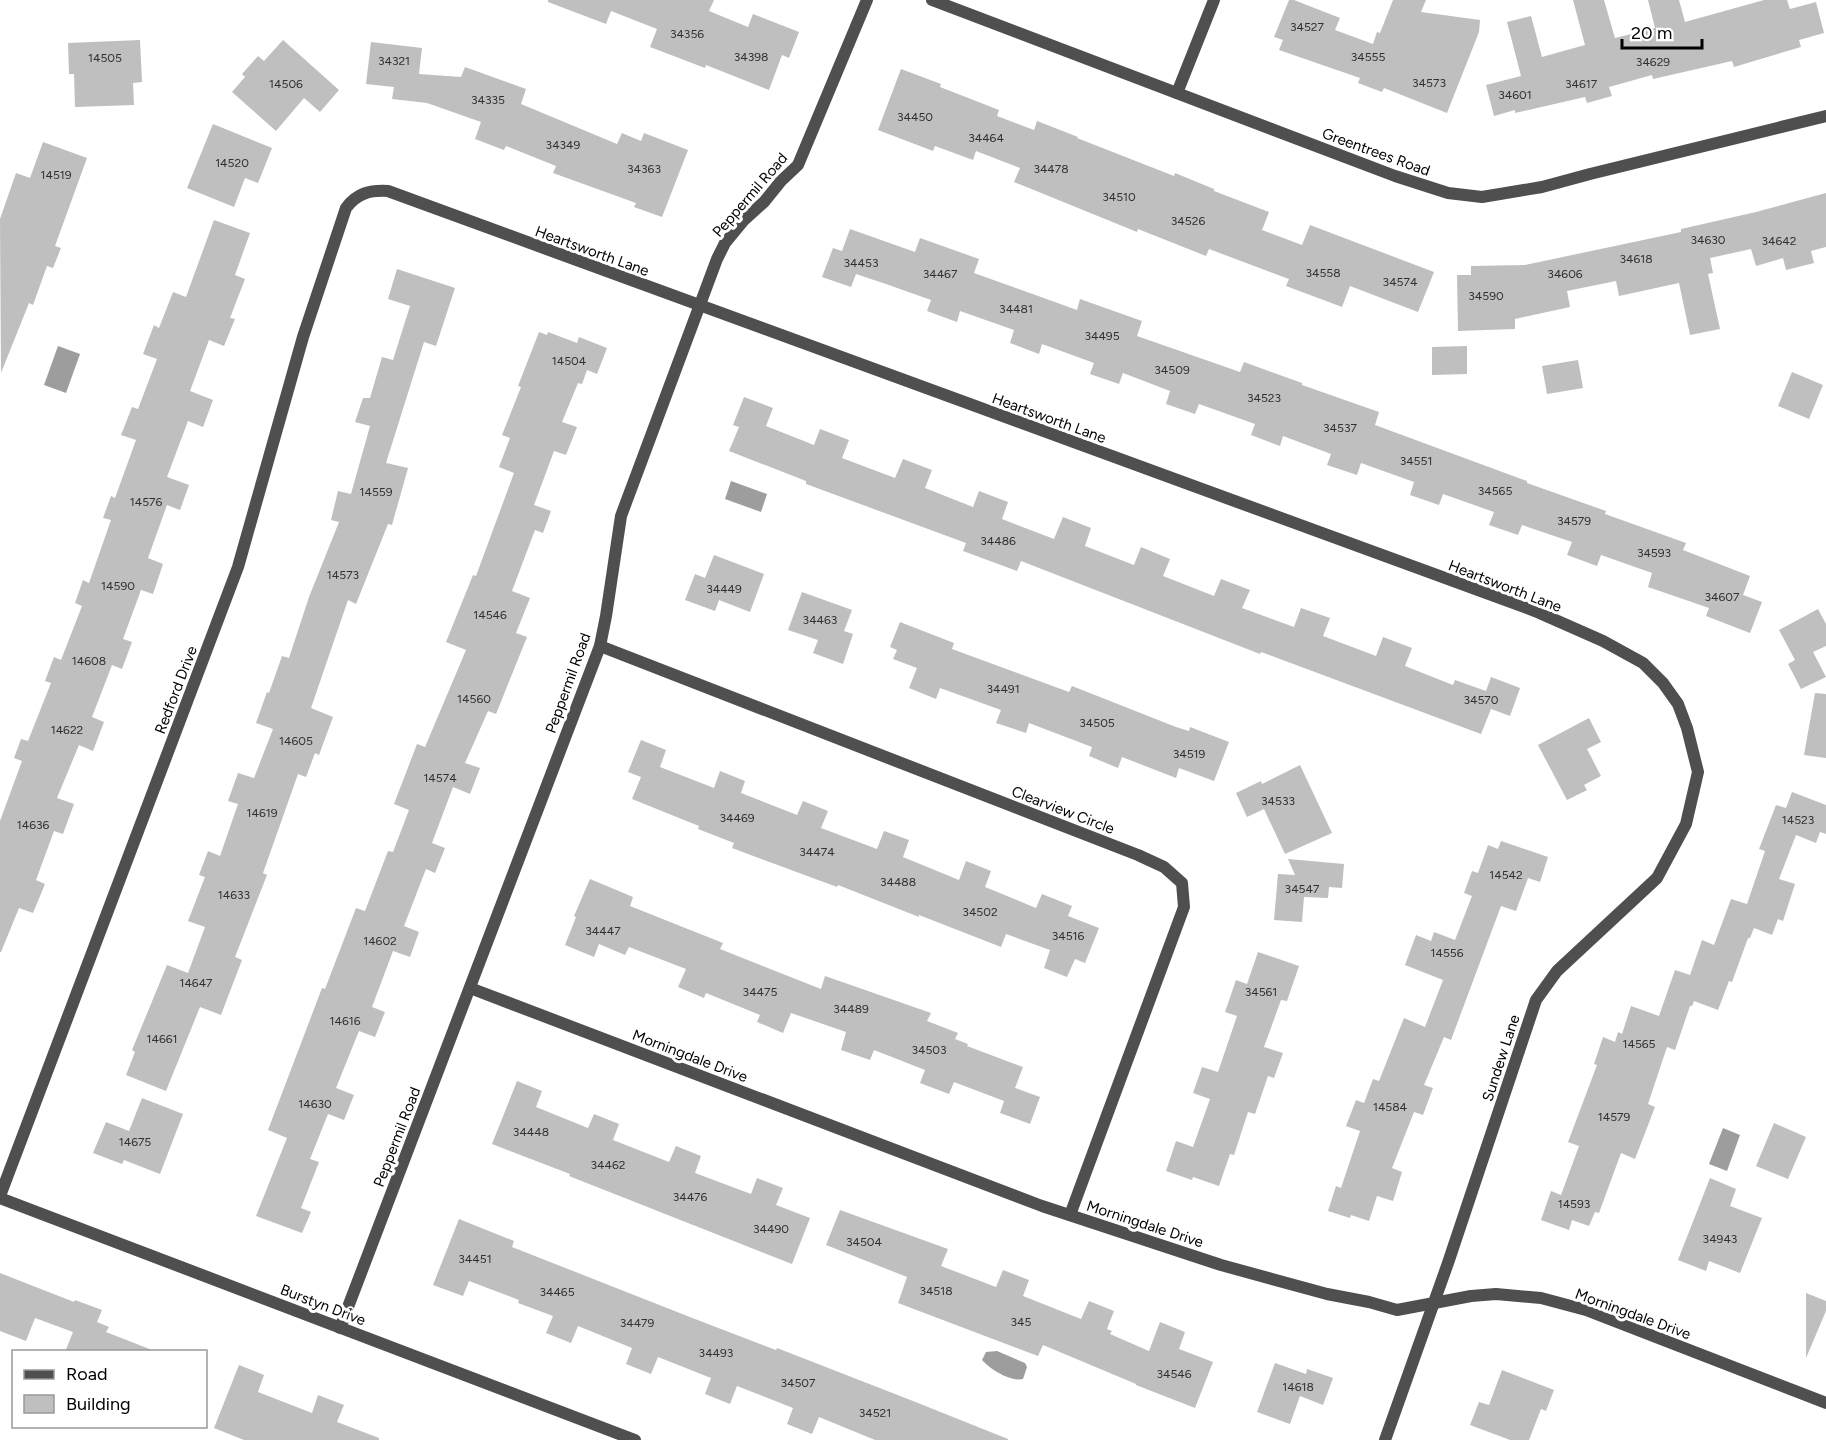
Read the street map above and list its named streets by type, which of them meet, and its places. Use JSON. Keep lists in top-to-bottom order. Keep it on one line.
{"streets":{"street":["Greentrees Road","Peppermil Road","Heartsworth Lane","Redford Drive","Clearview Circle","Morningdale Drive","Sundew Lane","Burstyn Drive"]},"crossings":[["Peppermil Road","Heartsworth Lane"],["Peppermil Road","Clearview Circle"],["Peppermil Road","Morningdale Drive"],["Peppermil Road","Burstyn Drive"],["Heartsworth Lane","Redford Drive"],["Heartsworth Lane","Sundew Lane"],["Redford Drive","Burstyn Drive"],["Clearview Circle","Morningdale Drive"],["Morningdale Drive","Sundew Lane"]],"house_numbers":["34527","34356","34398","34555","14505","34321","34629","34573","14506","34617","34601","34335","34450","34464","34349","14520","34363","34478","14519","34510","34526","34630","34642","34618","34453","34558","34467","34606","34574","34590","34481","34495","14504","34509","34523","34537","34551","34565","14559","14576","34579","34486","34593","14573","14590","34449","34607","14546","34463","14608","34491","14560","34570","34505","14622","14605","34519","14574","34533","14619","34469","14523","14636","34474","14542","34488","34547","14633","34502","34447","34516","14602","14556","14647","34475","34561","34489","14616","14661","14565","34503","14630","14584","14579","34448","14675","34462","34476","14593","34490","34943","34504","34451","34518","34465","345","34479","34493","34546","34507","14618","34521"],"legend":["Road","Building"],"scale_bar":"20 m"}
